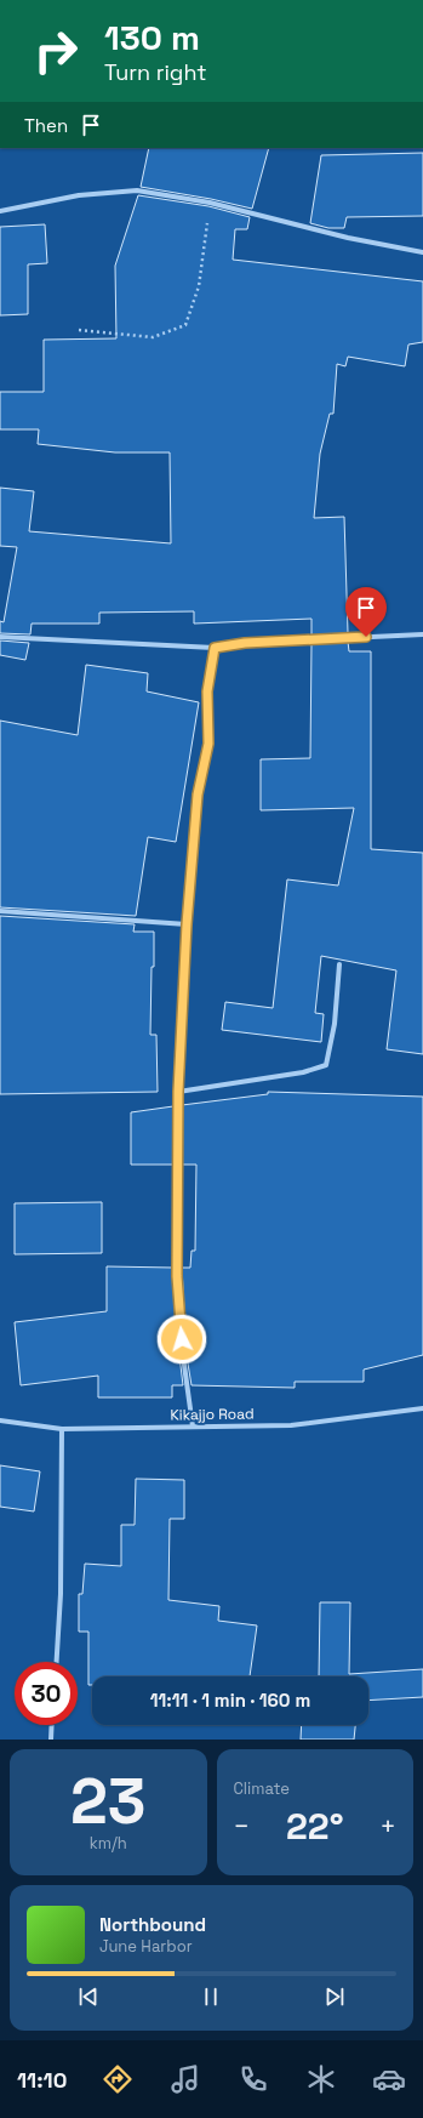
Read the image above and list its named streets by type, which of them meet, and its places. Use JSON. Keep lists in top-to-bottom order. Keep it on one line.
{"streets":{"street":["Kikajjo Road"]},"page":{"turn":["130 m","Turn right"],"then":"Then","limit":"30","trip":"11:11 · 1 min · 160 m","tile":[["23","km/h"],"Climate"],"heat":["−","22°","+"],"song":["Northbound","June Harbor"],"tabs":"11:10"}}
